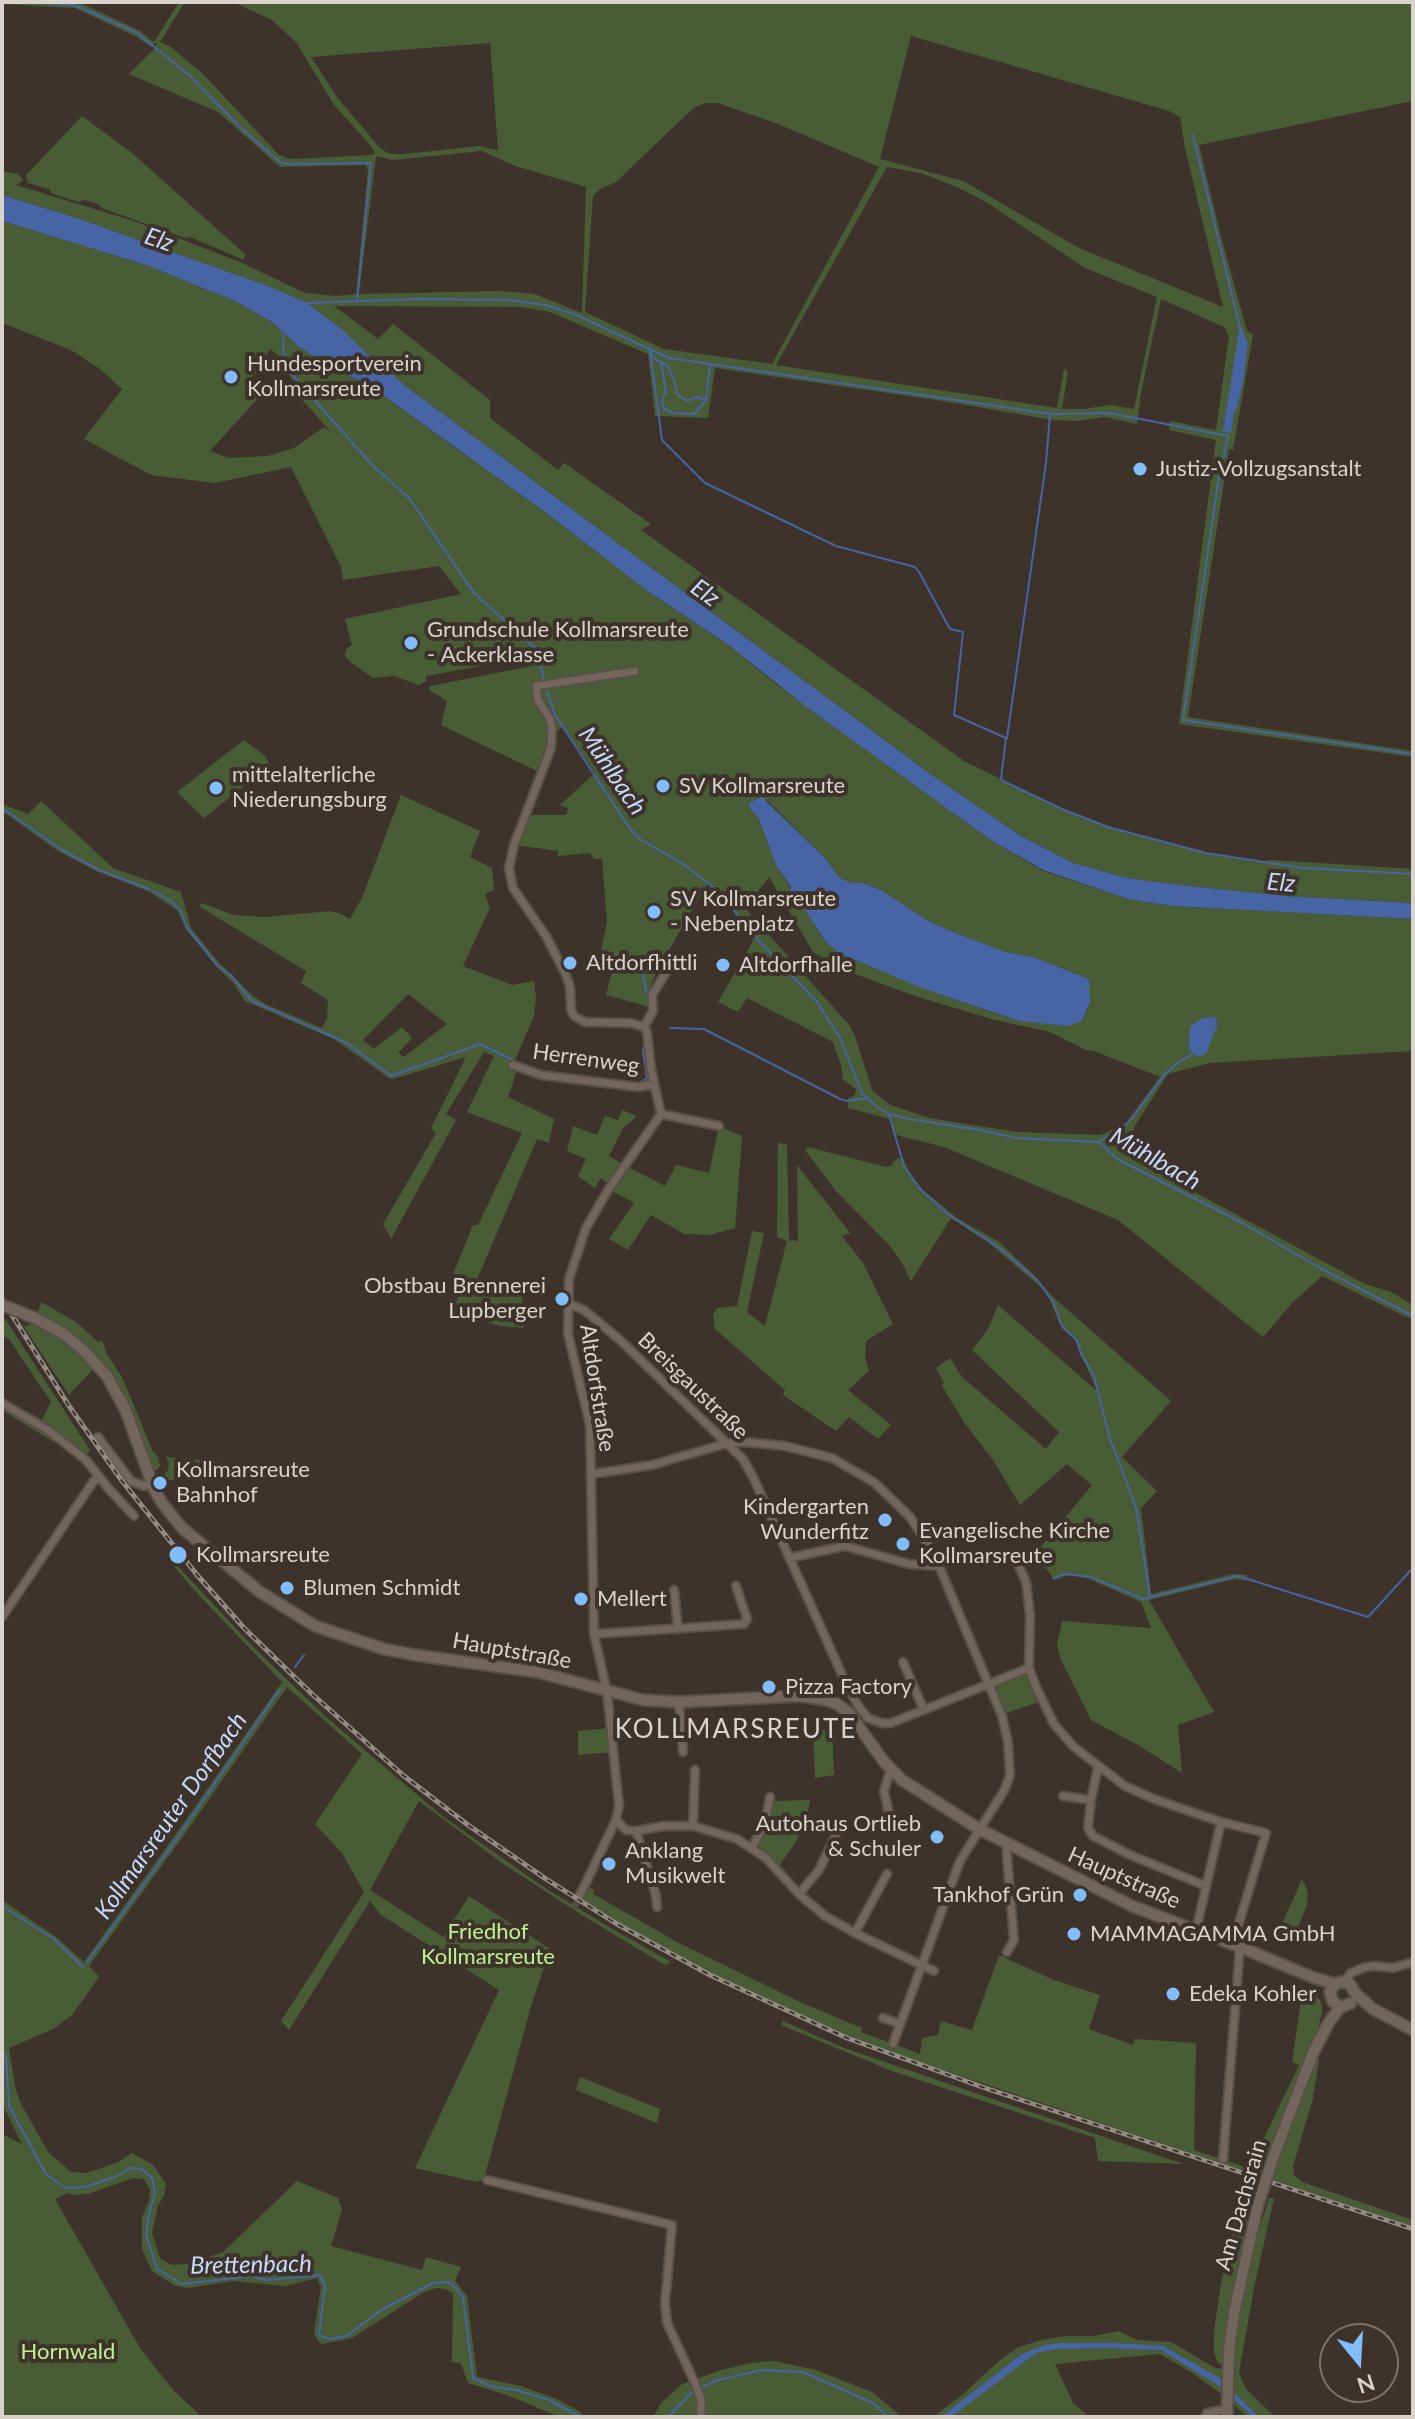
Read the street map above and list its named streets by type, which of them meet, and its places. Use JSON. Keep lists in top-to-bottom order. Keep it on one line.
{"streets":{"main road":["Hauptstraße","Am Dachsrain"],"street":["Herrenweg","Breisgaustraße","Altdorfstraße"]},"crossings":[["Breisgaustraße","Altdorfstraße"],["Breisgaustraße","Hauptstraße"],["Altdorfstraße","Hauptstraße"],["Hauptstraße","Am Dachsrain"]],"districts":["KOLLMARSREUTE"],"water":["Elz","Mühlbach","Kollmarsreuter Dorfbach","Brettenbach"],"parks":["Friedhof Kollmarsreute","Hornwald"],"places":["Hundesportverein Kollmarsreute","Justiz-Vollzugsanstalt","Grundschule Kollmarsreute - Ackerklasse","SV Kollmarsreute","mittelalterliche Niederungsburg","SV Kollmarsreute - Nebenplatz","Altdorfhittli","Altdorfhalle","Obstbau Brennerei Lupberger","Kollmarsreute Bahnhof","Kindergarten Wunderfitz","Evangelische Kirche Kollmarsreute","Kollmarsreute","Blumen Schmidt","Mellert","Pizza Factory","Autohaus Ortlieb & Schuler","Anklang Musikwelt","Tankhof Grün","MAMMAGAMMA GmbH","Edeka Kohler"],"north":"bottom"}
